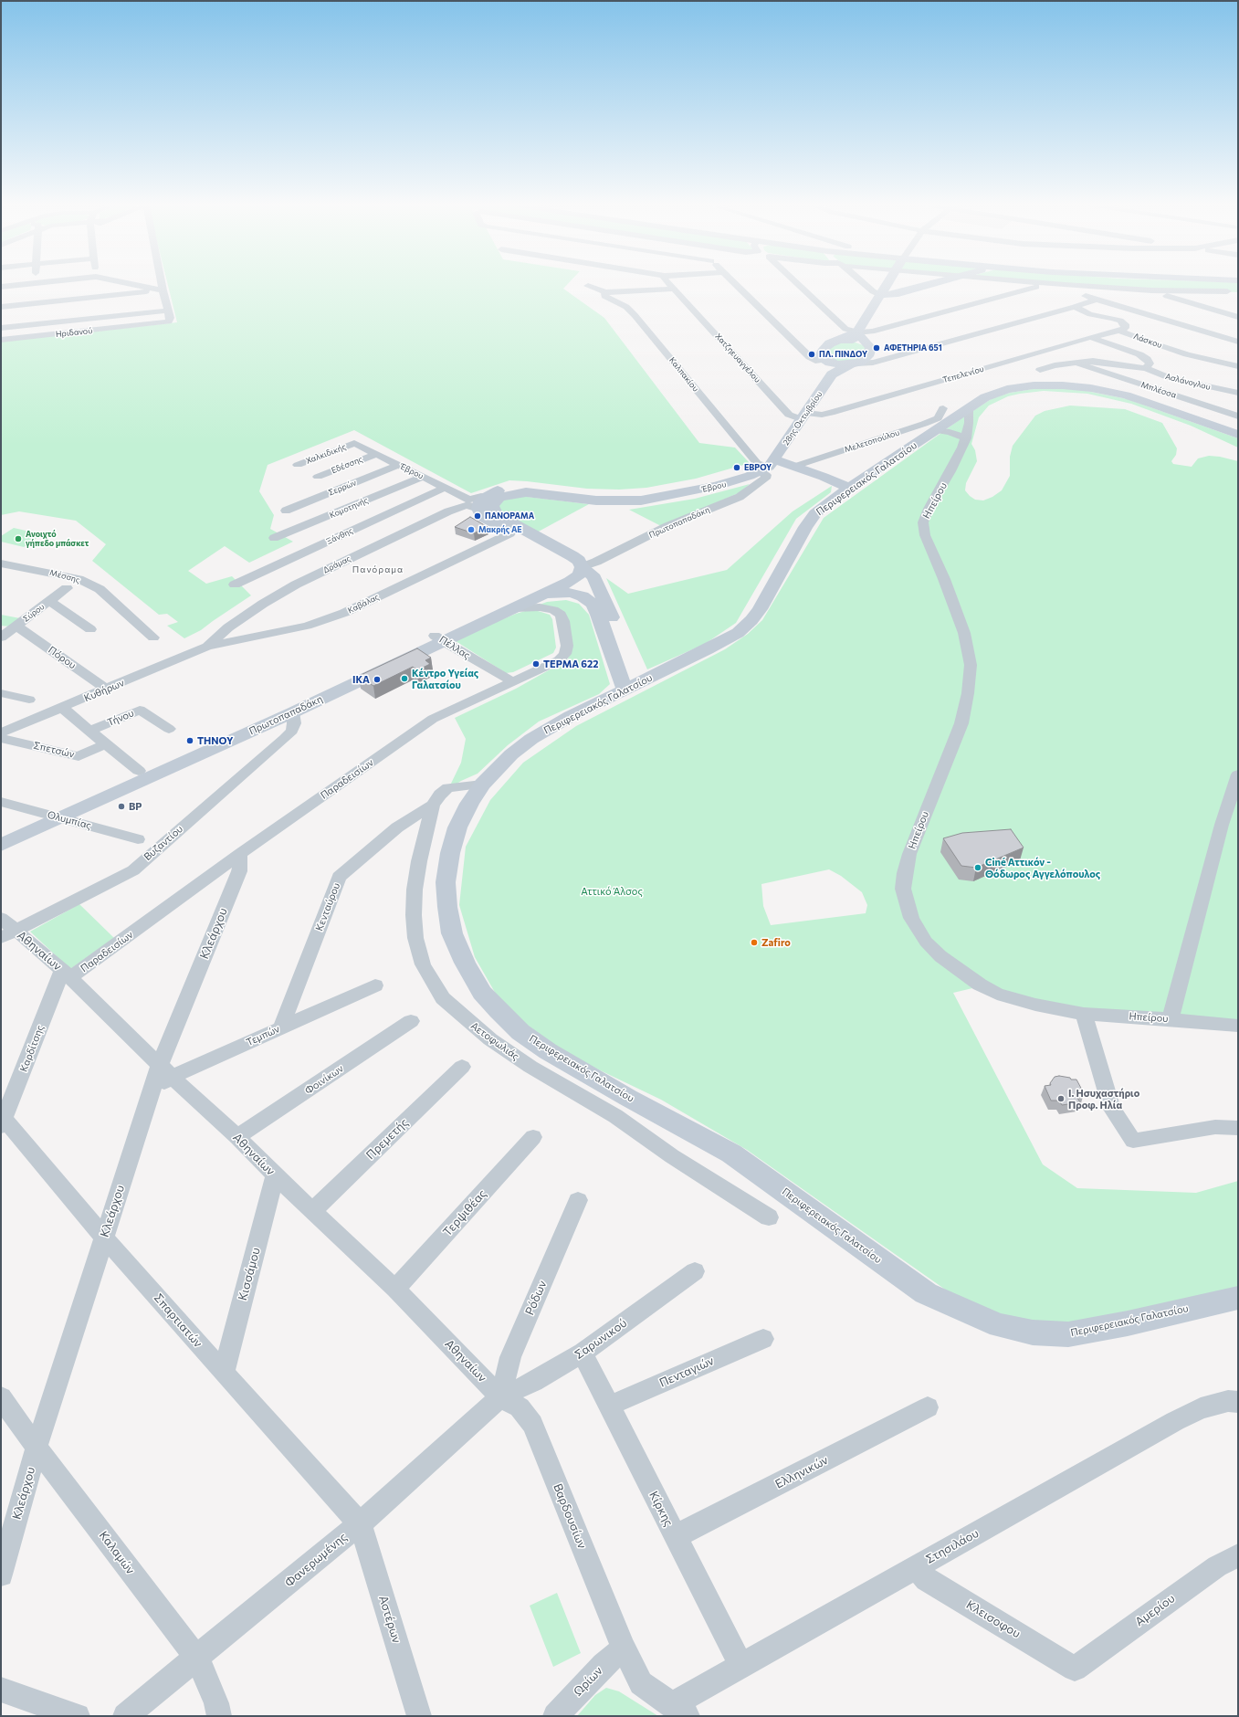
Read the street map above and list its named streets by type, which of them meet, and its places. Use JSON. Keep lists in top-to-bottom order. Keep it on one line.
{"streets":{"main road":["28ης Οκτωβρίου","Έβρου","Περιφερειακός Γαλατσίου","Πρωτοπαπαδάκη"],"street":["Ηριδανού","Λάσκου","Χατζηευαγγέλου","Καλπακίου","Τεπελενίου","Ασλάνογλου","Μπλέσσα","Μελετοπούλου","Χαλκιδικής","Εδέσσης","Σερρών","Ηπείρου","Κομοτηνής","Ξάνθης","Δράμας","Μέσσης","Καβάλας","Σύρου","Πέλλας","Πόρου","Κυθήρων","Τήνου","Σπετσών","Παραδεισίων","Ολυμπίας","Βυζαντίου","Κενταύρου","Κλεάρχου","Αθηναίων","Τεμπών","Αετοφωλιάς","Καρδίτσης","Φοινίκων","Πρεμετής","Τερψιθέας","Κισσάμου","Ρόδων","Σπαρτιατών","Σαρωνικού","Πενταγιών","Ελληνικών","Κίρκης","Βαρδουσίων","Στησιλάου","Καλαμών","Φανερωμένης","Αμερίου","Αστέρων","Κλεισοφου","Ωρίων"]},"crossings":[["Λάσκου","Τεπελενίου"],["Χατζηευαγγέλου","Τεπελενίου"],["Χατζηευαγγέλου","28ης Οκτωβρίου"],["Καλπακίου","28ης Οκτωβρίου"],["Καλπακίου","Μελετοπούλου"],["Καλπακίου","Έβρου"],["Καλπακίου","Πρωτοπαπαδάκη"],["Τεπελενίου","28ης Οκτωβρίου"],["28ης Οκτωβρίου","Μελετοπούλου"],["28ης Οκτωβρίου","Έβρου"],["28ης Οκτωβρίου","Πρωτοπαπαδάκη"],["Μελετοπούλου","Έβρου"],["Μελετοπούλου","Πρωτοπαπαδάκη"],["Χαλκιδικής","Έβρου"],["Εδέσσης","Έβρου"],["Έβρου","Σερρών"],["Έβρου","Κομοτηνής"],["Έβρου","Πρωτοπαπαδάκη"],["Έβρου","Ξάνθης"],["Έβρου","Δράμας"],["Έβρου","Καβάλας"],["Περιφερειακός Γαλατσίου","Ηπείρου"],["Περιφερειακός Γαλατσίου","Αετοφωλιάς"],["Πρωτοπαπαδάκη","Πέλλας"],["Πρωτοπαπαδάκη","Παραδεισίων"],["Πρωτοπαπαδάκη","Ολυμπίας"],["Πρωτοπαπαδάκη","Βυζαντίου"],["Δράμας","Καβάλας"],["Δράμας","Κυθήρων"],["Καβάλας","Κυθήρων"],["Σύρου","Πόρου"],["Πέλλας","Παραδεισίων"],["Πόρου","Κυθήρων"],["Παραδεισίων","Κλεάρχου"],["Παραδεισίων","Αθηναίων"],["Παραδεισίων","Καρδίτσης"],["Βυζαντίου","Αθηναίων"],["Κενταύρου","Τεμπών"],["Κενταύρου","Αετοφωλιάς"],["Κλεάρχου","Αθηναίων"],["Κλεάρχου","Τεμπών"],["Κλεάρχου","Σπαρτιατών"],["Κλεάρχου","Καλαμών"],["Αθηναίων","Τεμπών"],["Αθηναίων","Καρδίτσης"],["Αθηναίων","Φοινίκων"],["Αθηναίων","Πρεμετής"],["Αθηναίων","Τερψιθέας"],["Αθηναίων","Κισσάμου"],["Αθηναίων","Ρόδων"],["Αθηναίων","Σαρωνικού"],["Αθηναίων","Βαρδουσίων"],["Αθηναίων","Φανερωμένης"],["Καρδίτσης","Σπαρτιατών"],["Κισσάμου","Σπαρτιατών"],["Ρόδων","Σαρωνικού"],["Ρόδων","Βαρδουσίων"],["Ρόδων","Φανερωμένης"],["Σπαρτιατών","Φανερωμένης"],["Σπαρτιατών","Αστέρων"],["Σαρωνικού","Κίρκης"],["Σαρωνικού","Βαρδουσίων"],["Σαρωνικού","Φανερωμένης"],["Πενταγιών","Κίρκης"],["Ελληνικών","Κίρκης"],["Κίρκης","Στησιλάου"],["Βαρδουσίων","Στησιλάου"],["Βαρδουσίων","Φανερωμένης"],["Βαρδουσίων","Ωρίων"],["Στησιλάου","Κλεισοφου"],["Καλαμών","Φανερωμένης"],["Φανερωμένης","Αστέρων"],["Αμερίου","Κλεισοφου"]],"districts":["Πανόραμα"],"parks":["Αττικό Άλσος"],"places":["ΑΦΕΤΗΡΙΑ 651","ΠΛ. ΠΙΝΔΟΥ","ΕΒΡΟΥ","ΠΑΝΟΡΑΜΑ","Μακρής ΑΕ","Ανοιχτό γήπεδο μπάσκετ","ΤΕΡΜΑ 622","Κέντρο Υγείας Γαλατσίου","ΙΚΑ","ΤΗΝΟΥ","BP","Ciné Αττικόν - Θόδωρος Αγγελόπουλος","Zafiro","Ι. Ησυχαστήριο Προφ. Ηλία"]}
